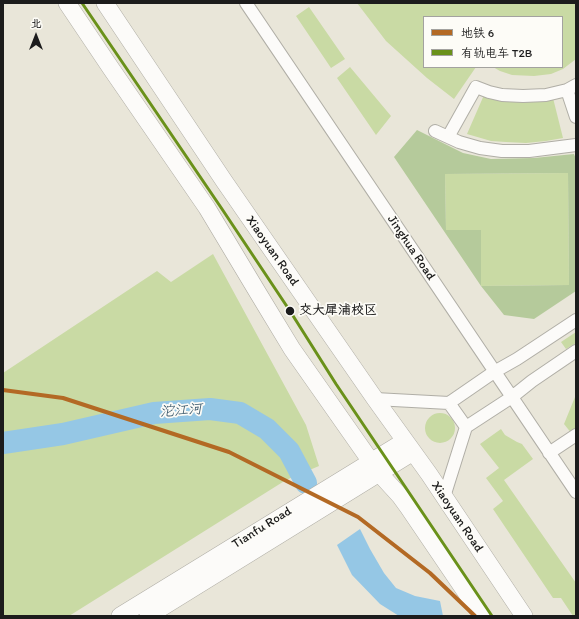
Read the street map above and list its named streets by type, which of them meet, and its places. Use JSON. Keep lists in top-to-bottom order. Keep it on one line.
{"streets":{"street":["Jinghua Road","Xiaoyuan Road","Tianfu Road"]},"crossings":[["Xiaoyuan Road","Tianfu Road"]],"water":["沱江河"],"places":["交大犀浦校区"],"lines":["tram line T2B","metro line 6"],"legend":["地铁 6","有轨电车 T2B"],"north":"top"}
